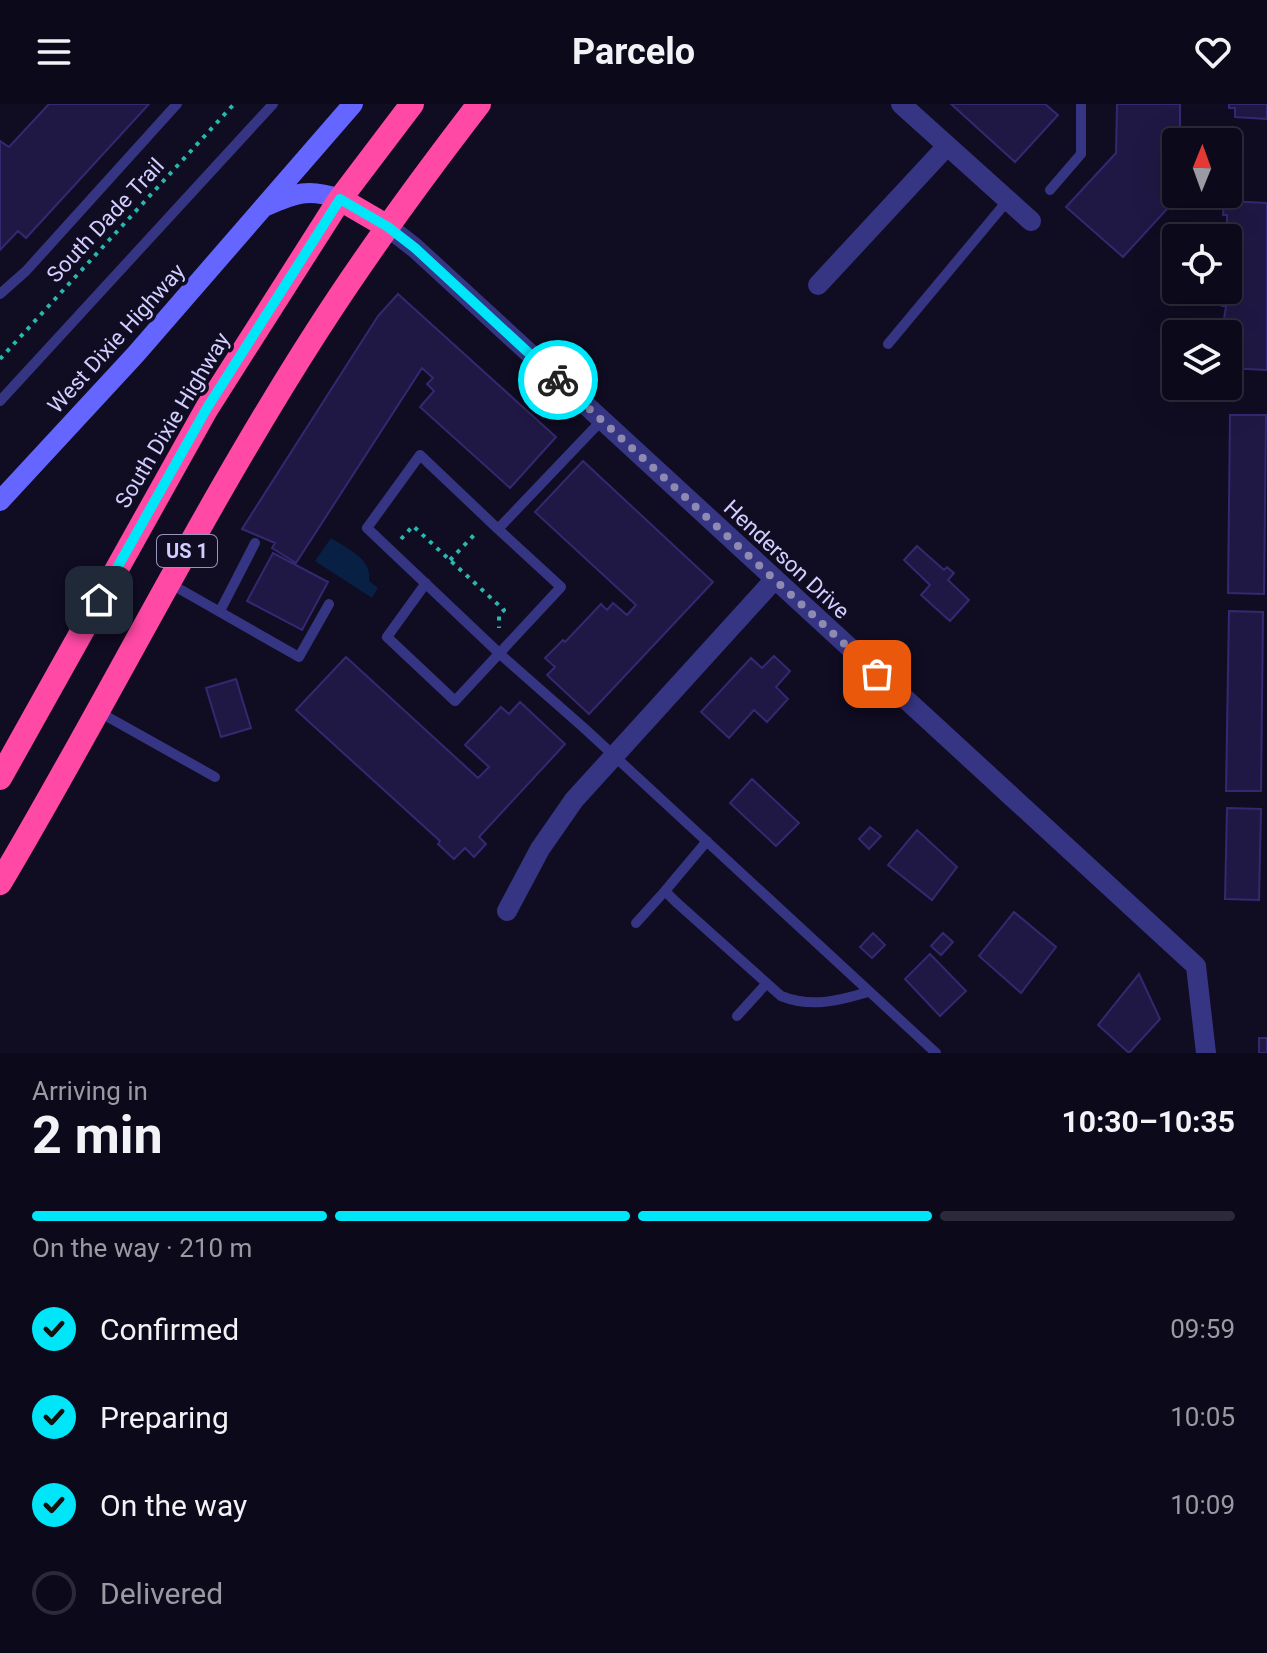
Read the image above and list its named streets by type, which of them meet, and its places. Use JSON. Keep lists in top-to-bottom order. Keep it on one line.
{"streets":{"highway":["South Dixie Highway","US 1"],"street":["West Dixie Highway","Henderson Drive"],"path":["South Dade Trail"]},"crossings":[["West Dixie Highway","South Dixie Highway"],["US 1","Henderson Drive"]],"north":"top","page":{"header":"Parcelo","heading":["2 min","Arriving in","10:30–10:35"],"bar":"On the way · 210 m","list":[["Confirmed","09:59"],["Preparing","10:05"],["On the way","10:09"],"Delivered"]}}
